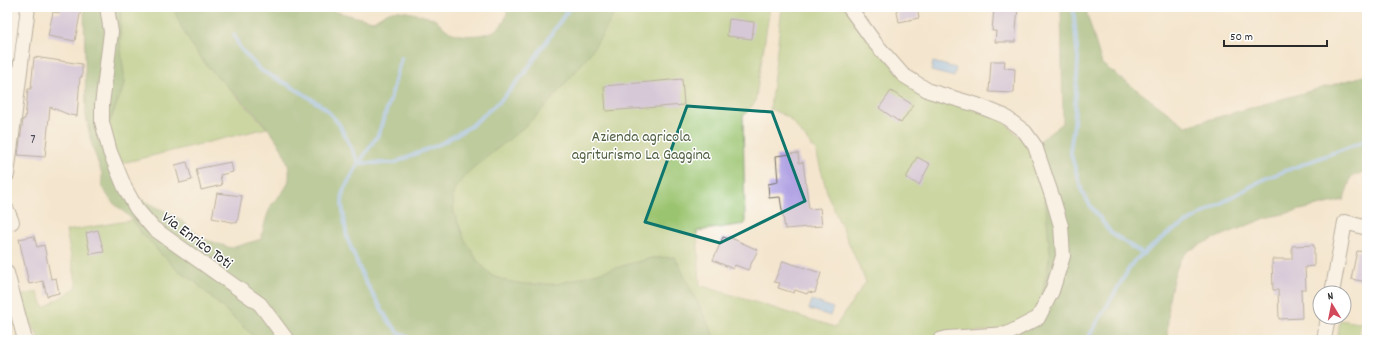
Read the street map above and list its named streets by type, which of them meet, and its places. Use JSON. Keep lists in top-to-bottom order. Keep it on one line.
{"streets":{"street":["Via Enrico Toti"]},"parks":["Azienda agricola agriturismo La Gaggina"],"house_numbers":["7"],"scale_bar":"50 m","north":"top"}
